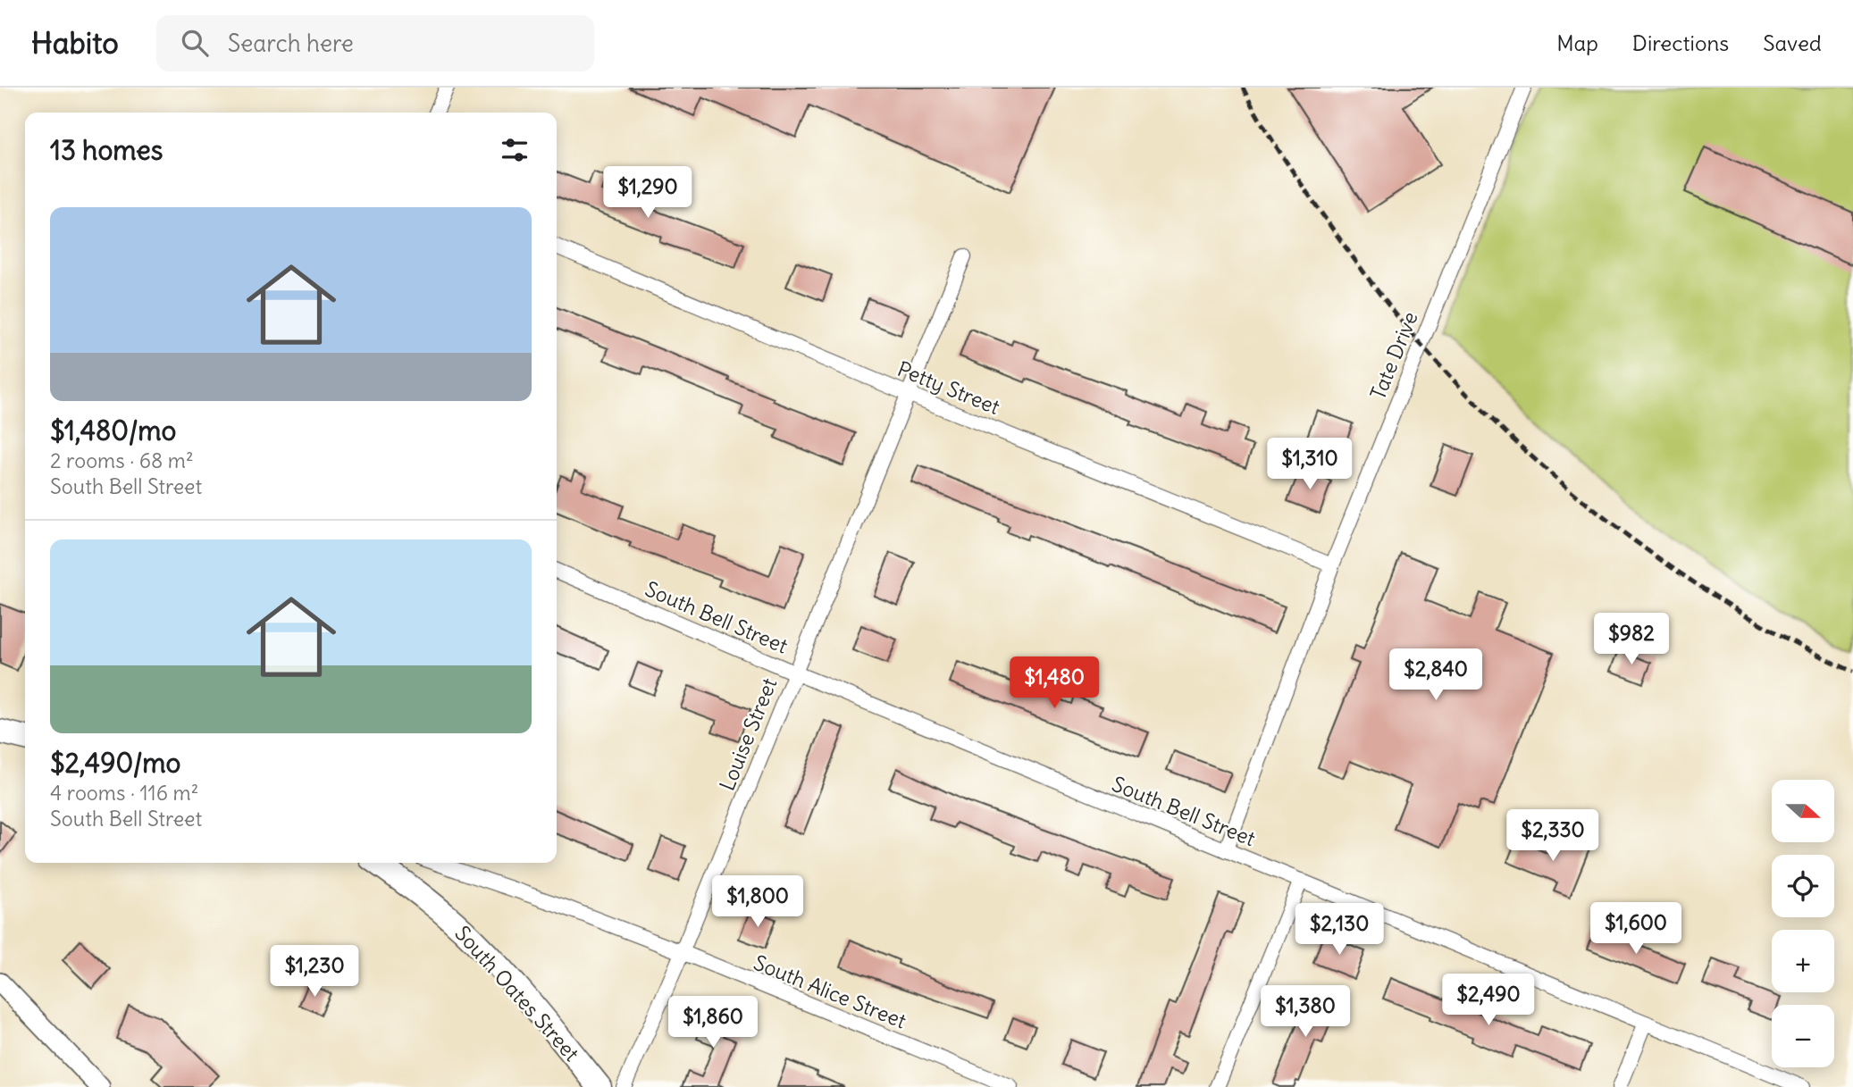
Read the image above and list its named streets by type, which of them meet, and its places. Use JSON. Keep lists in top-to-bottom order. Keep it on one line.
{"streets":{"main road":["South Oates Street"],"street":["Tate Drive","Petty Street","South Bell Street","Louise Street","South Alice Street"]},"crossings":[["Tate Drive","Petty Street"],["Tate Drive","South Bell Street"],["Petty Street","Louise Street"],["South Bell Street","Louise Street"],["Louise Street","South Alice Street"]],"north":"right","page":{"header":"Habito","search":"Search here","nav":["Map","Directions","Saved"],"heading":"13 homes","price":["$1,290","$1,310","$982","$2,840","$1,480","$2,330","$1,800","$1,600","$2,130","$1,230","$2,490","$1,380","$1,860"],"list":[{"name":"$1,480/mo","note":"2 rooms · 68 m² · South Bell Street"},{"name":"$2,490/mo","note":"4 rooms · 116 m² · South Bell Street"}],"map_buttons":["+","−"]}}
